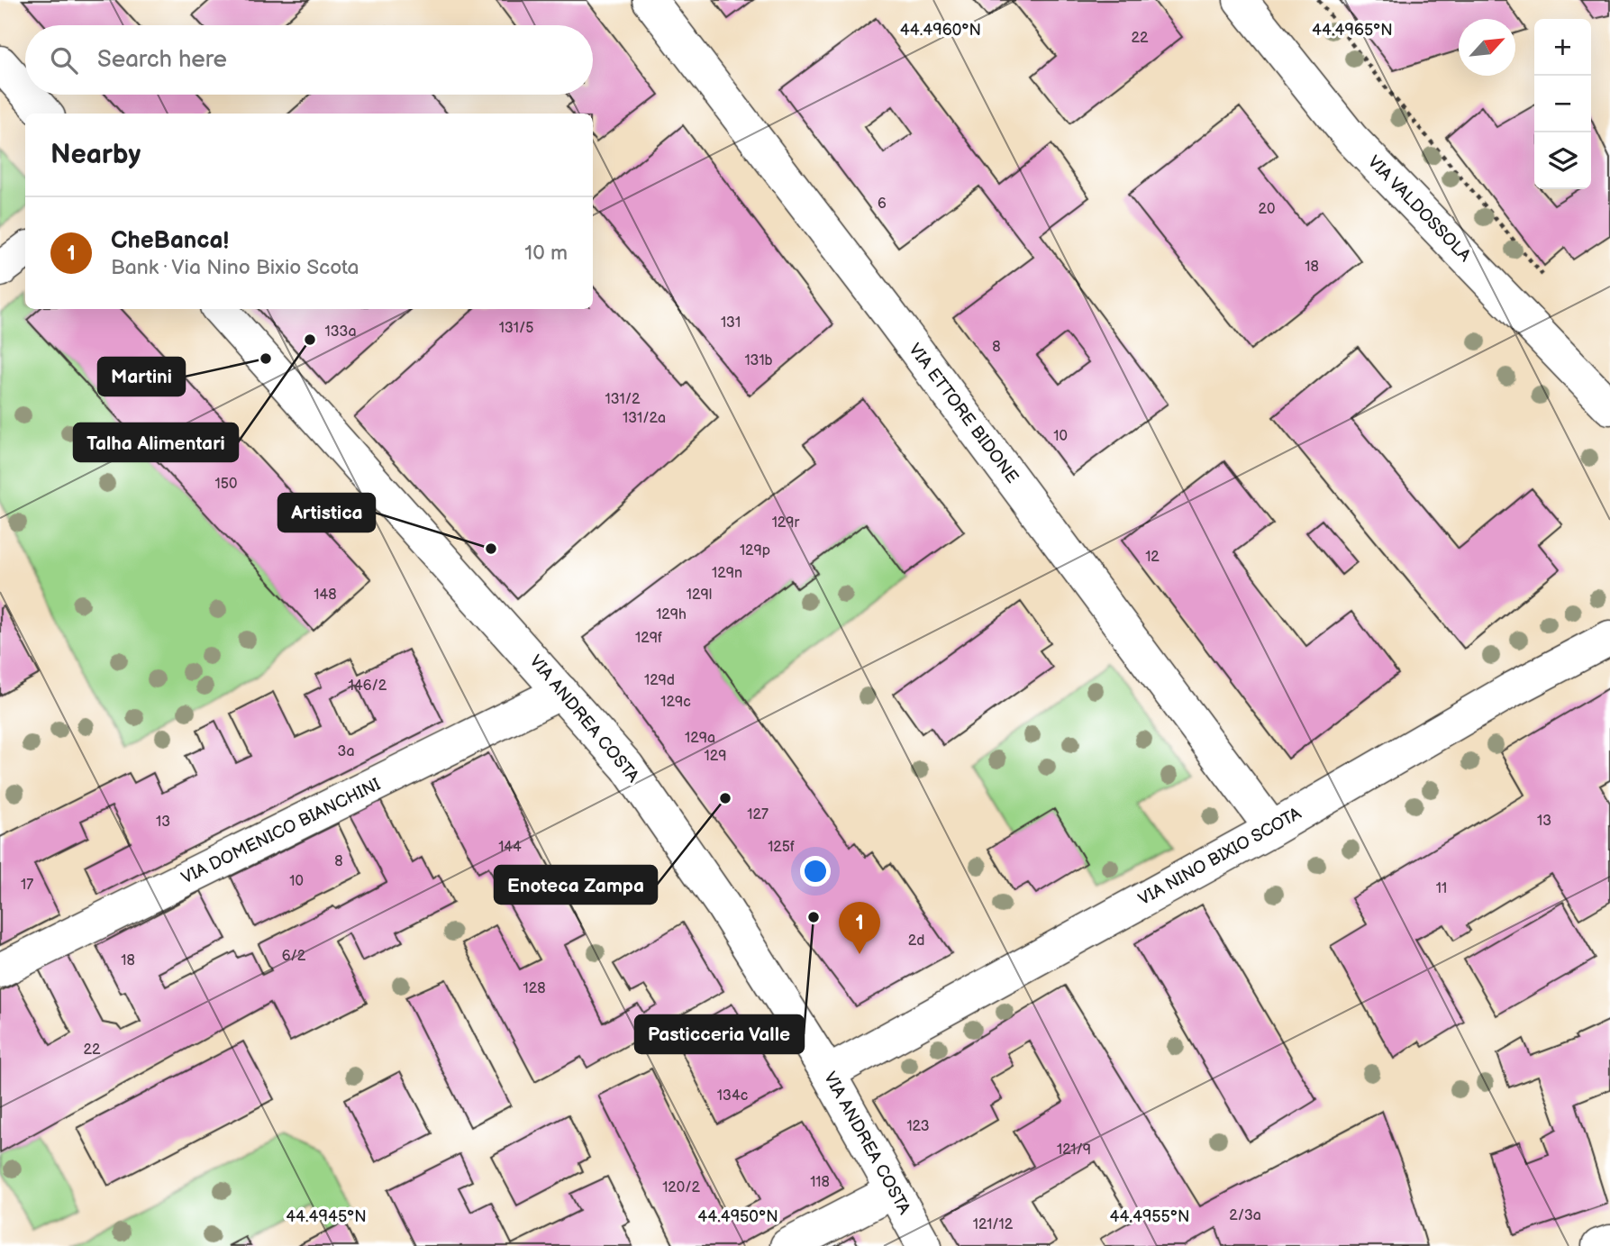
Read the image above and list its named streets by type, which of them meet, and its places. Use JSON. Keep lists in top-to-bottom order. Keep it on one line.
{"streets":{"street":["VIA VALDOSSOLA","VIA ETTORE BIDONE","VIA ANDREA COSTA","VIA DOMENICO BIANCHINI","VIA NINO BIXIO SCOTA"]},"crossings":[["VIA ETTORE BIDONE","VIA NINO BIXIO SCOTA"],["VIA ANDREA COSTA","VIA DOMENICO BIANCHINI"],["VIA ANDREA COSTA","VIA NINO BIXIO SCOTA"]],"places":["Talha Alimentari","Martini","Artistica","Enoteca Zampa","Pasticceria Valle"],"house_numbers":["22","6","20","18","131","131/5","133a","8","131b","131/2","131/2a","10","150","129r","129p","12","129n","148","129l","129h","129f","129d","146/2","129c","129a","3a","129","127","13","13","144","125f","8","10","17","11","2d","6/2","18","128","22","134c","123","121/9","118","120/2","2/3a","121/12"],"north":"top right","page":{"map_buttons":["+","−"],"search":"Search here","heading":"Nearby","list":[{"mark":"1","name":"CheBanca!","note":"Bank · Via Nino Bixio Scota","value":"10 m"}],"pins":"1"},"coordinates":["44.4960°N","44.4965°N","44.4945°N","44.4950°N","44.4955°N"]}
